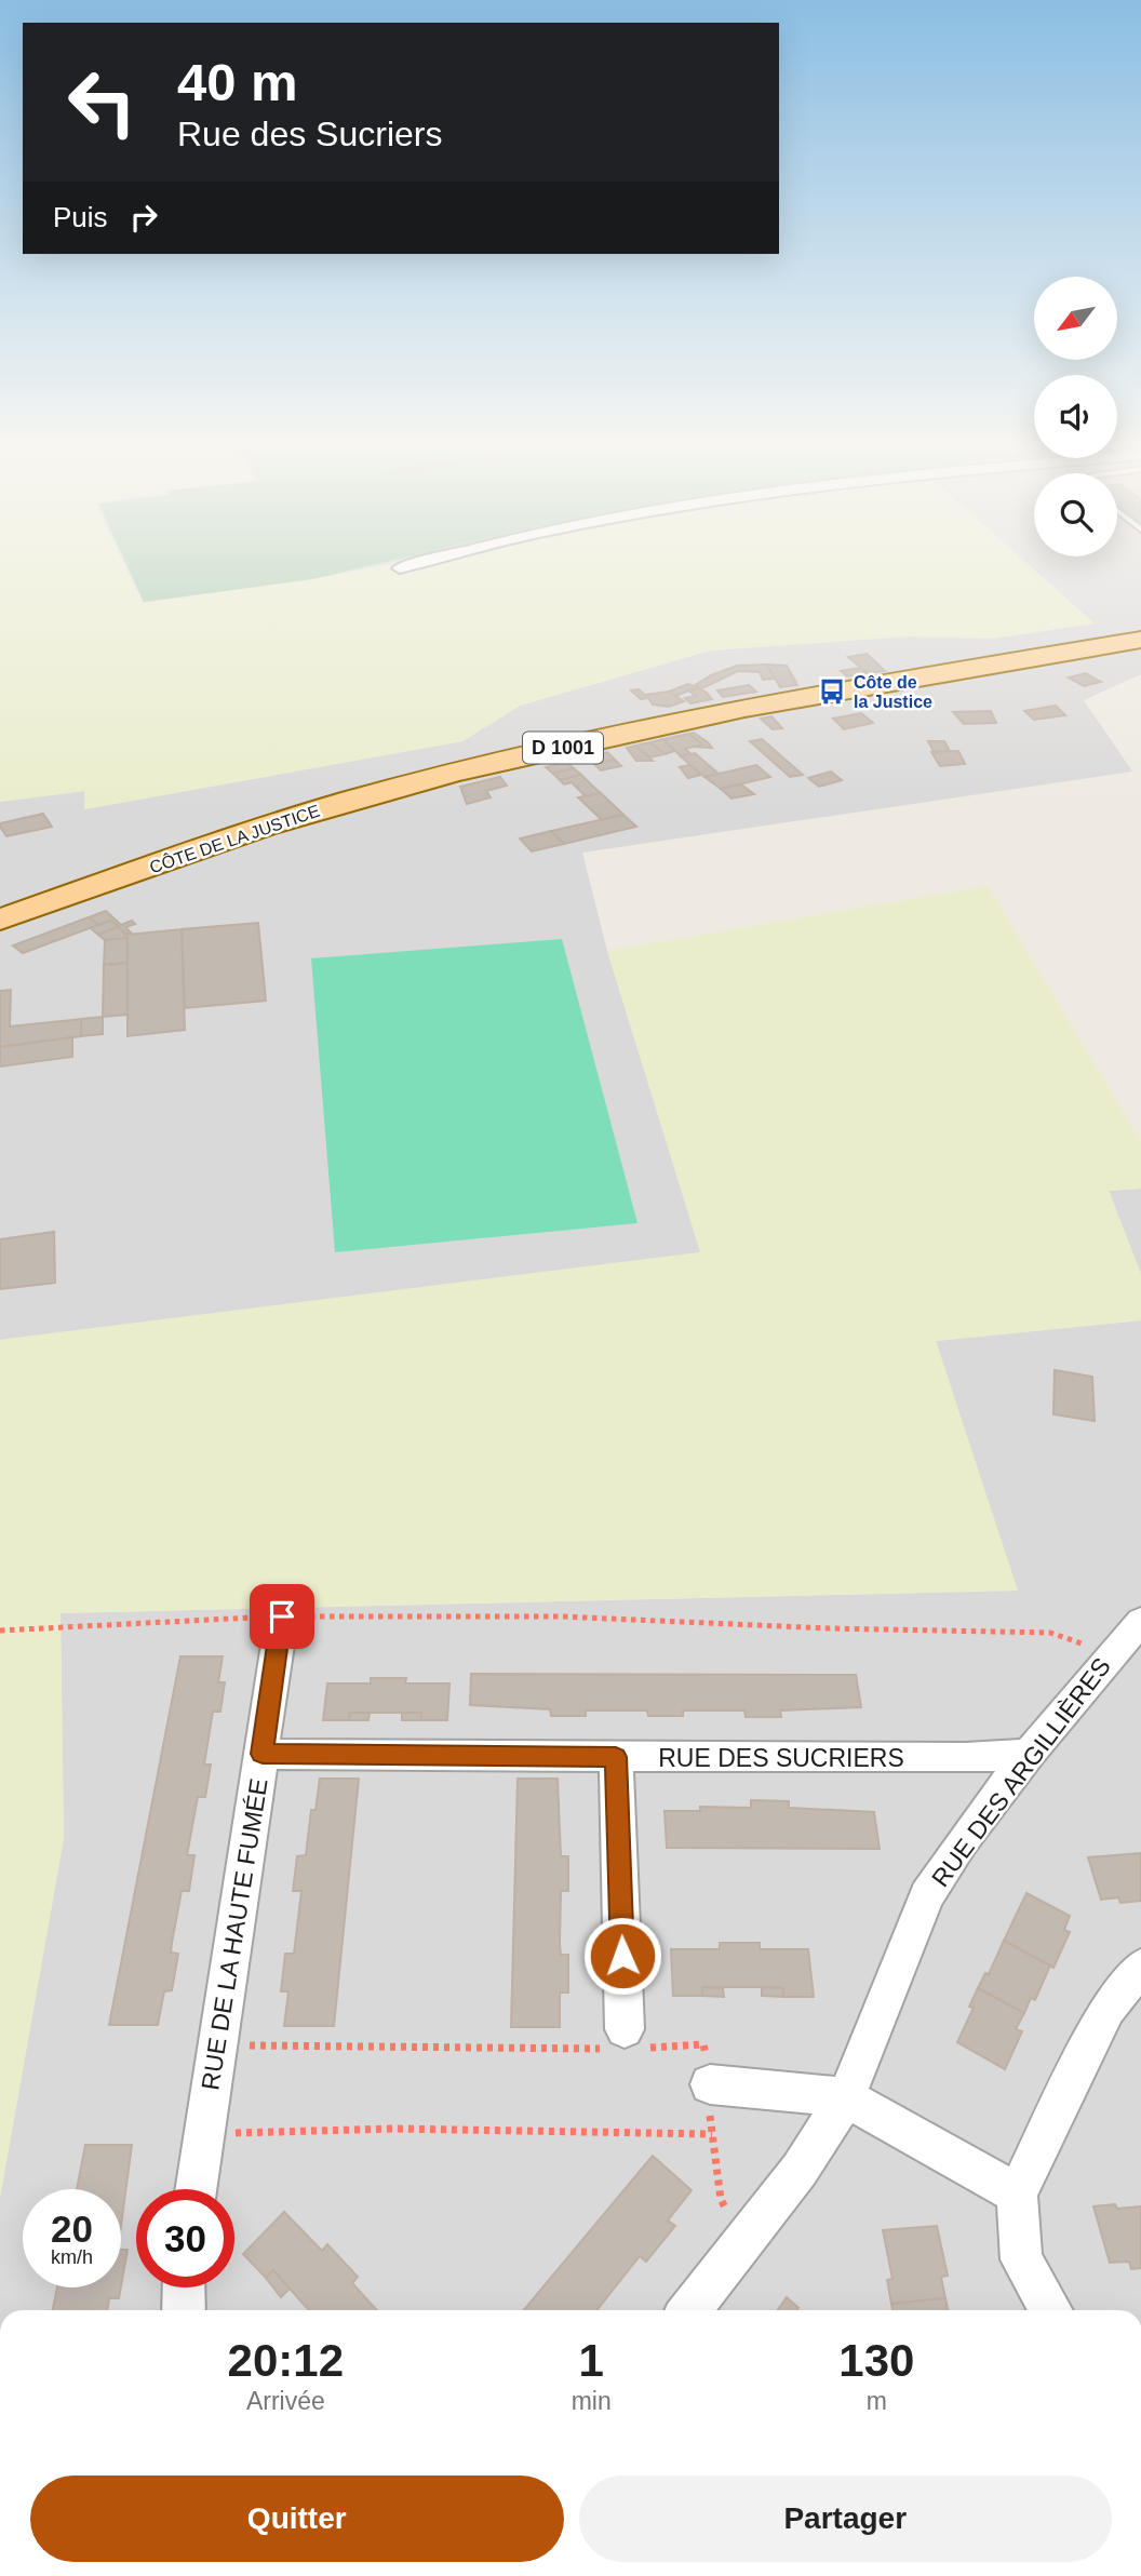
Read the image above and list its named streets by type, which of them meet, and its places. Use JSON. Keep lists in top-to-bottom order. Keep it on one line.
{"streets":{"main road":["D 1001","CÔTE DE LA JUSTICE"],"street":["RUE DES SUCRIERS","RUE DES ARGILLIÈRES","RUE DE LA HAUTE FUMÉE"]},"crossings":[["RUE DES SUCRIERS","RUE DES ARGILLIÈRES"],["RUE DES SUCRIERS","RUE DE LA HAUTE FUMÉE"]],"places":{"bus stop":["Côte de la Justice"]},"north":"bottom left","page":{"turn":["40 m","Rue des Sucriers"],"then":"Puis","speed":"20 km/h","limit":"30","eta":["20:12","Arrivée","1","min","130","m"],"buttons":["Quitter","Partager"]}}
